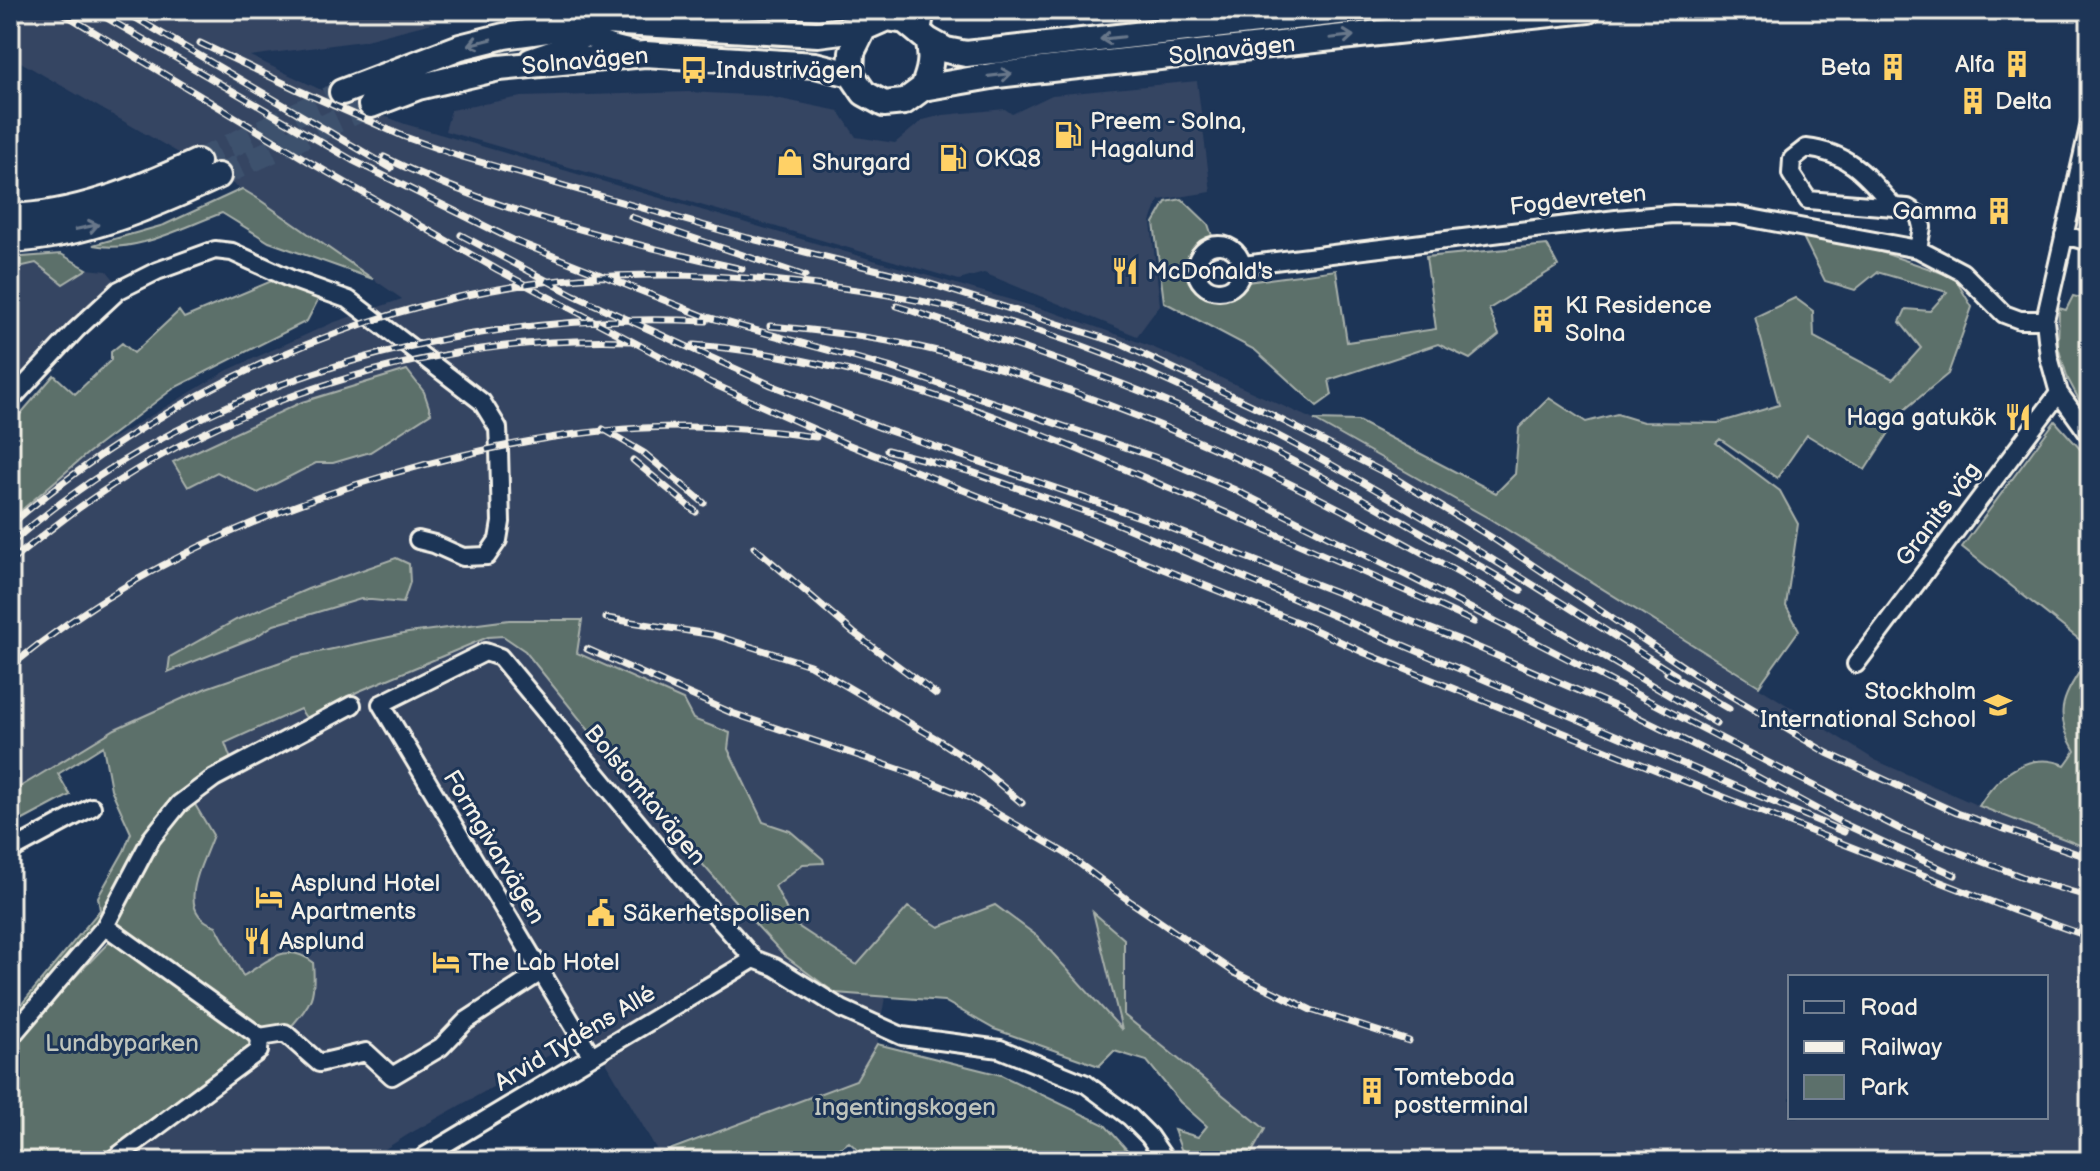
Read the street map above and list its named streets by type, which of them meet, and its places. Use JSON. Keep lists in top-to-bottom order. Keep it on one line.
{"streets":{"main road":["Solnavägen"],"street":["Fogdevreten","Granits väg","Bolstomtavägen","Formgivarvägen","Arvid Tydéns Allé"]},"crossings":[["Bolstomtavägen","Formgivarvägen"],["Bolstomtavägen","Arvid Tydéns Allé"],["Formgivarvägen","Arvid Tydéns Allé"]],"parks":["Lundbyparken","Ingentingskogen"],"places":{"building":["Alfa","Beta","Delta","Gamma","KI Residence Solna","Tomteboda postterminal"],"bus stop":["Industrivägen"],"fuel station":["Preem - Solna, Hagalund","OKQ8"],"shop":["Shurgard"],"restaurant":["McDonald's","Haga gatukök","Asplund"],"school or university":["Stockholm International School"],"hotel":["Asplund Hotel Apartments","The Lab Hotel"],"public building":["Säkerhetspolisen"]},"legend":["Road","Railway","Park"]}
